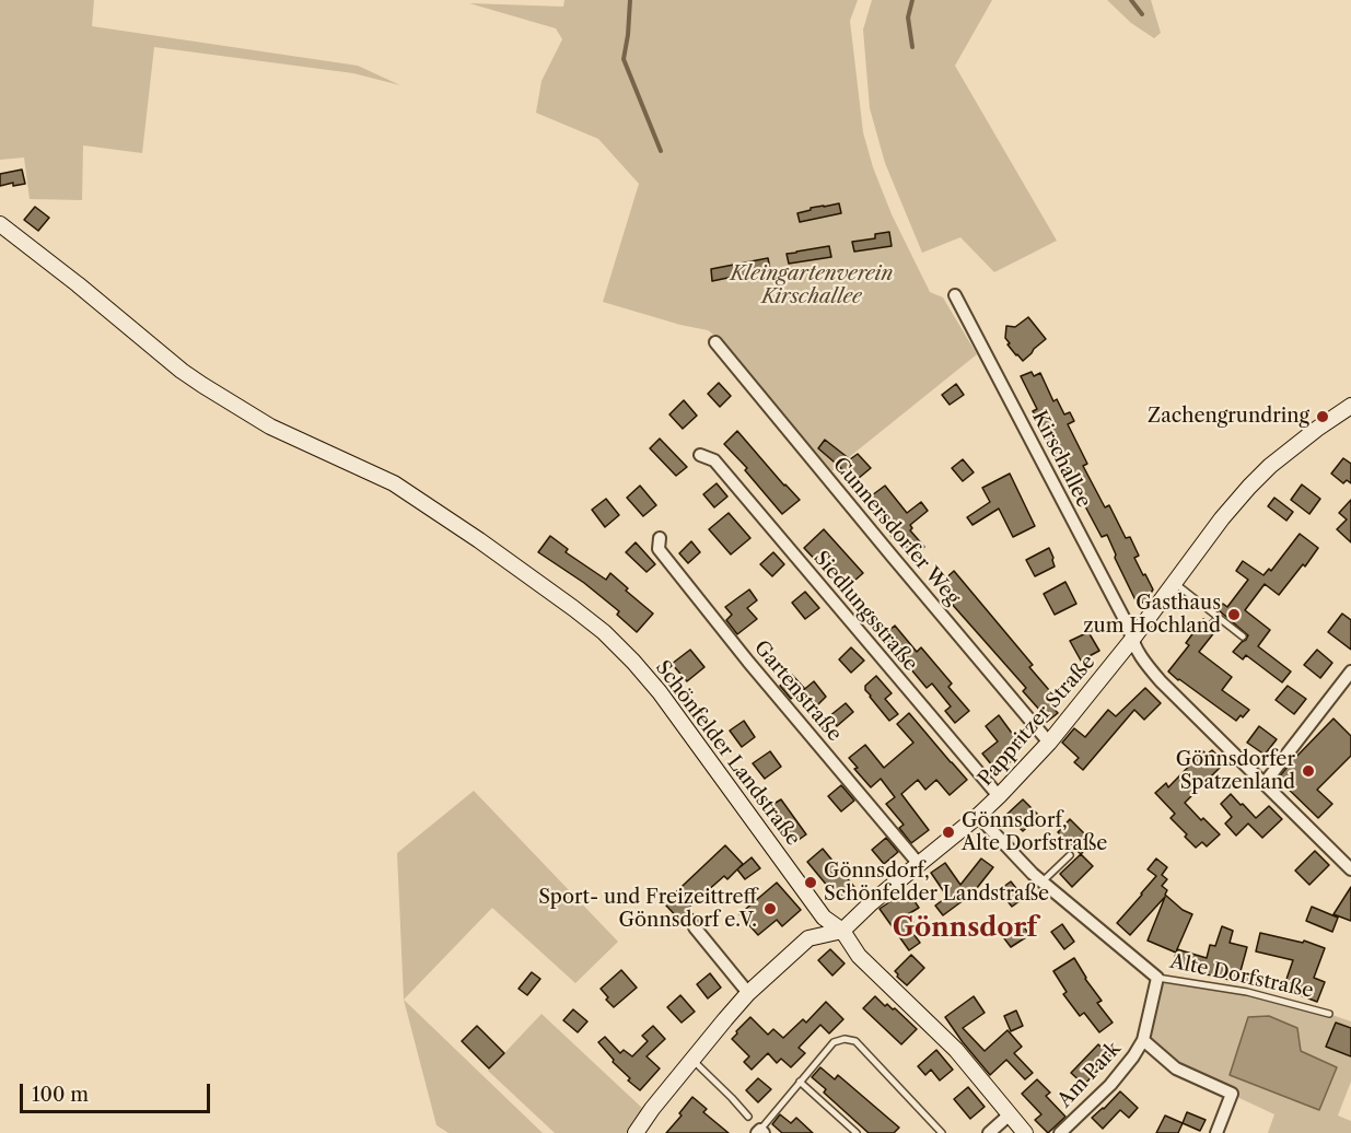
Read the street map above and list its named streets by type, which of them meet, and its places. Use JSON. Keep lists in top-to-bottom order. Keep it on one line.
{"streets":{"street":["Kirschallee","Cunnersdorfer Weg","Siedlungsstraße","Gartenstraße","Pappritzer Straße","Schönfelder Landstraße","Alte Dorfstraße","Am Park"]},"crossings":[["Kirschallee","Pappritzer Straße"],["Cunnersdorfer Weg","Pappritzer Straße"],["Siedlungsstraße","Pappritzer Straße"],["Gartenstraße","Pappritzer Straße"],["Pappritzer Straße","Schönfelder Landstraße"],["Pappritzer Straße","Alte Dorfstraße"],["Alte Dorfstraße","Am Park"]],"districts":["Gönnsdorf"],"parks":["Kleingartenverein Kirschallee"],"places":["Zachengrundring","Gasthaus zum Hochland","Gönnsdorfer Spatzenland","Gönnsdorf, Alte Dorfstraße","Gönnsdorf, Schönfelder Landstraße","Sport- und Freizeittreff Gönnsdorf e.V."],"scale_bar":"100 m"}
